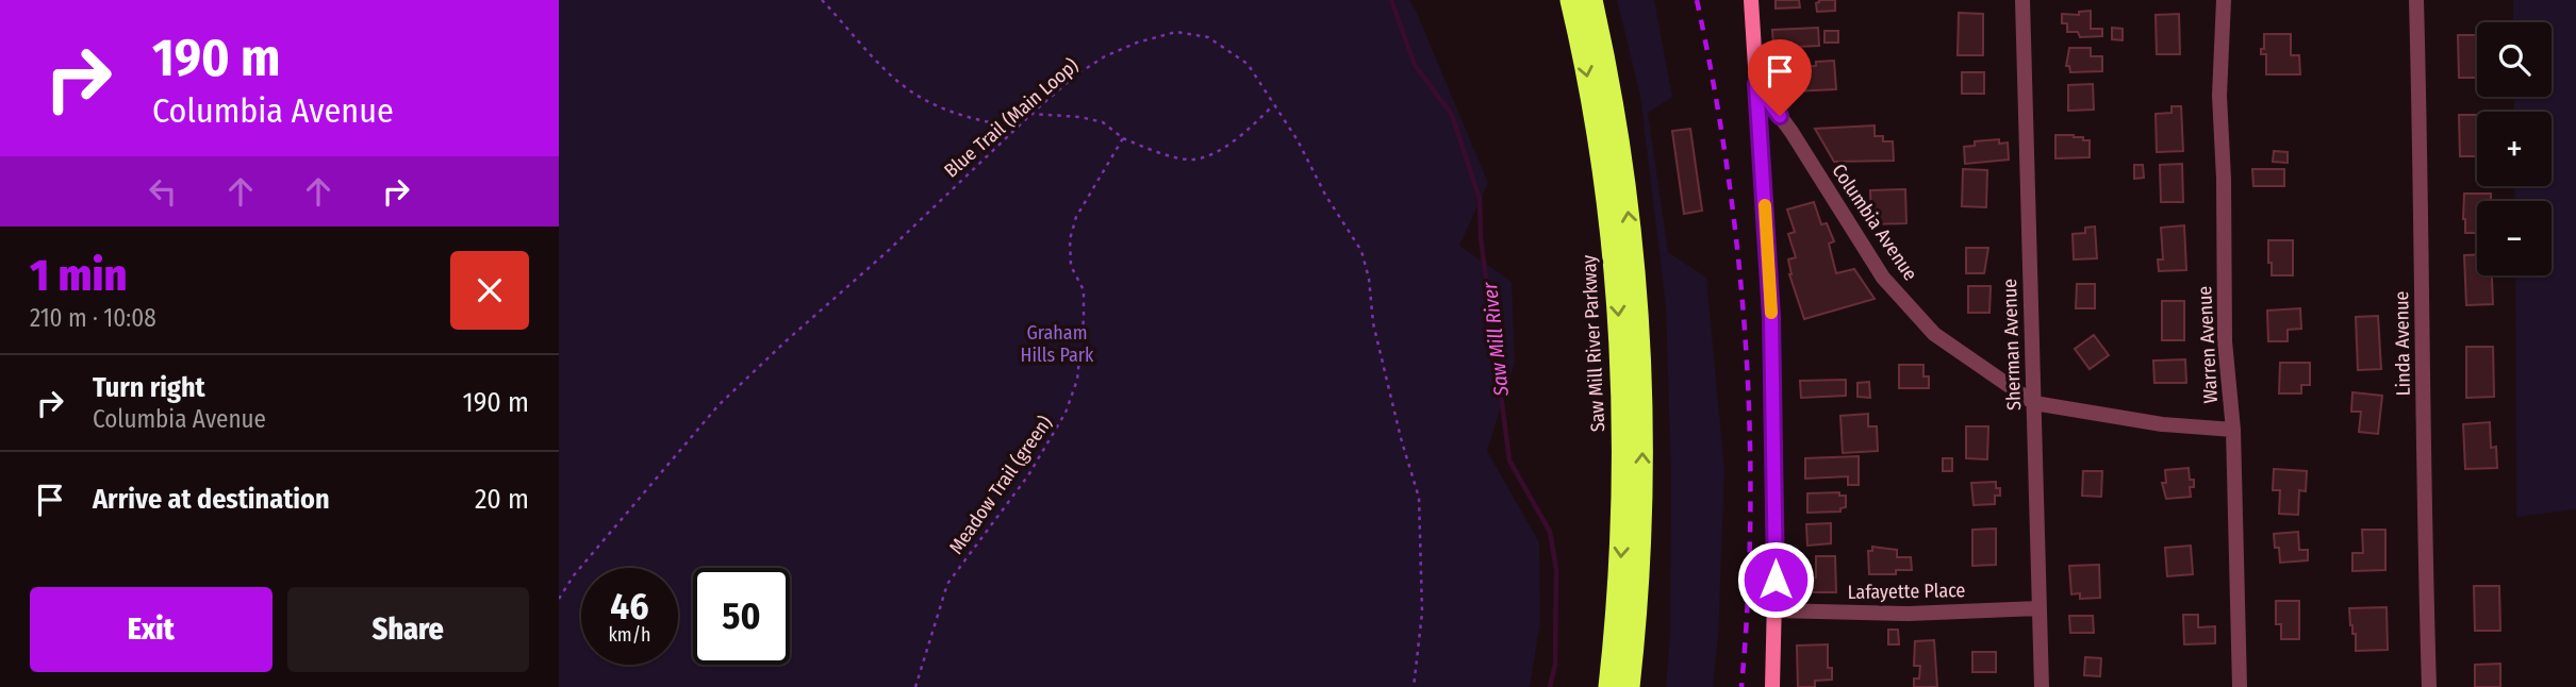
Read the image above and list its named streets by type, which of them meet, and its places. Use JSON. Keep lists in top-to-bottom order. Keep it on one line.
{"streets":{"highway":["Saw Mill River Parkway"],"street":["Columbia Avenue","Linda Avenue","Sherman Avenue","Warren Avenue","Lafayette Place"],"path":["Blue Trail (Main Loop)","Meadow Trail (green)"]},"crossings":[["Columbia Avenue","Sherman Avenue"],["Columbia Avenue","Warren Avenue"],["Sherman Avenue","Lafayette Place"]],"water":["Saw Mill River"],"parks":["Graham Hills Park"],"page":{"turn":["190 m","Columbia Avenue"],"map_buttons":["+","−"],"heading":["1 min","210 m · 10:08"],"list":[{"name":"Turn right","note":"Columbia Avenue","value":"190 m"},{"name":"Arrive at destination","value":"20 m"}],"speed":"46 km/h","limit":"50","buttons":["Exit","Share"]}}
